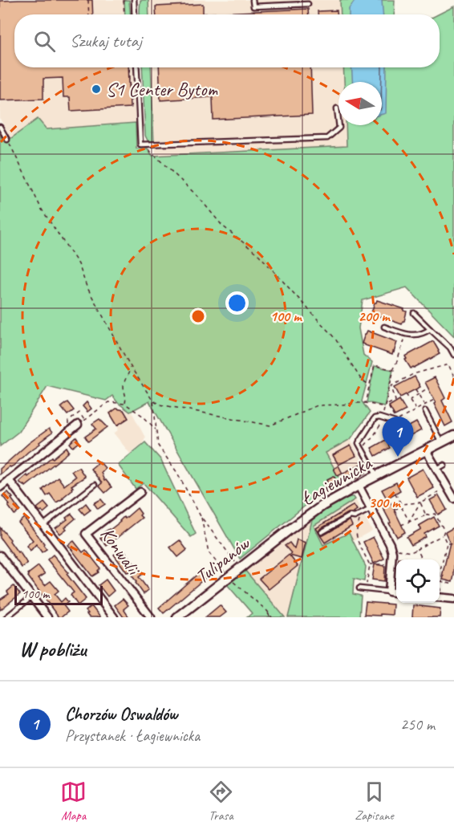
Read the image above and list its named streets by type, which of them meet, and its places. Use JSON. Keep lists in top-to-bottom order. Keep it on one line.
{"streets":{"street":["Łagiewnicka","Konwalii","Tulipanów"]},"crossings":[["Łagiewnicka","Tulipanów"]],"places":["S1 Center Bytom"],"scale_bar":"100 m","north":"left","page":{"search":"Szukaj tutaj","pins":"1","scale":"100 m","heading":"W pobliżu","list":[{"mark":"1","name":"Chorzów Oswaldów","note":"Przystanek · Łagiewnicka","value":"250 m"}],"nav":["Mapa","Trasa","Zapisane"]},"rings":["100 m","200 m","300 m"]}
